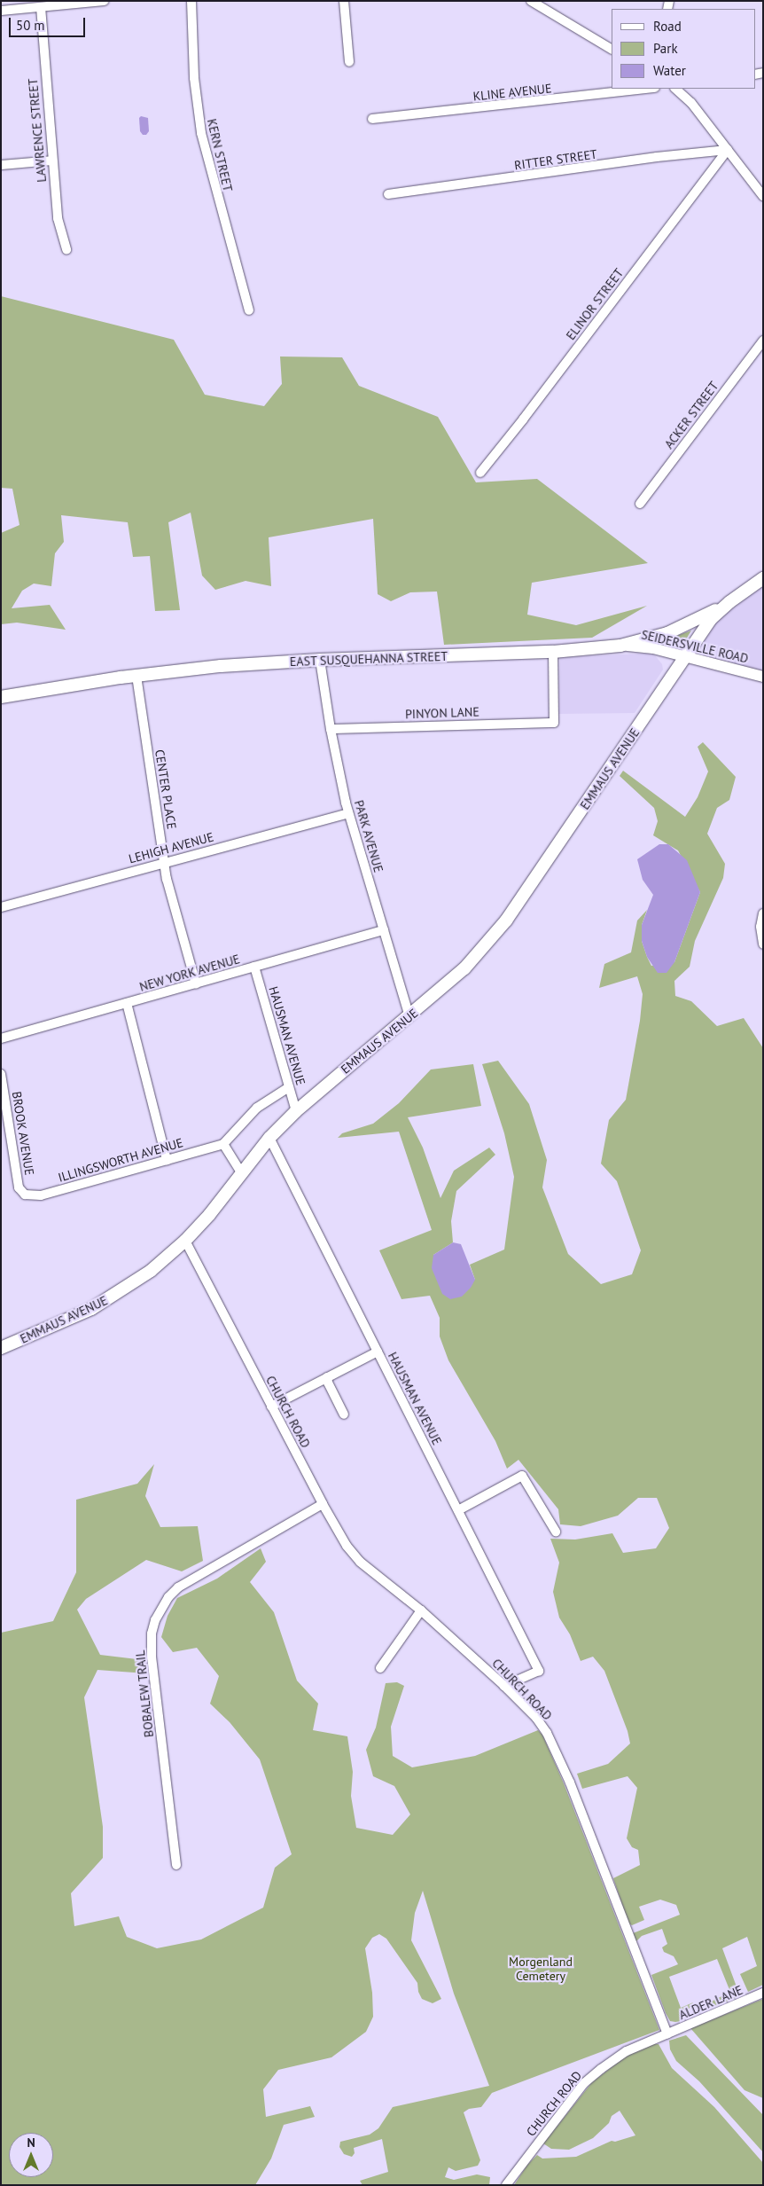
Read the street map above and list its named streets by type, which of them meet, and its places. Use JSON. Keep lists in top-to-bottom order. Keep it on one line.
{"streets":{"main road":["EAST SUSQUEHANNA STREET","EMMAUS AVENUE"],"street":["KLINE AVENUE","LAWRENCE STREET","KERN STREET","RITTER STREET","ELINOR STREET","ACKER STREET","SEIDERSVILLE ROAD","PINYON LANE","CENTER PLACE","PARK AVENUE","LEHIGH AVENUE","NEW YORK AVENUE","HAUSMAN AVENUE","BROOK AVENUE","ILLINGSWORTH AVENUE","CHURCH ROAD","BOBALEW TRAIL","ALDER LANE"]},"crossings":[["RITTER STREET","ELINOR STREET"],["SEIDERSVILLE ROAD","EAST SUSQUEHANNA STREET"],["SEIDERSVILLE ROAD","EMMAUS AVENUE"],["EAST SUSQUEHANNA STREET","PINYON LANE"],["EAST SUSQUEHANNA STREET","EMMAUS AVENUE"],["EAST SUSQUEHANNA STREET","CENTER PLACE"],["EAST SUSQUEHANNA STREET","PARK AVENUE"],["PINYON LANE","PARK AVENUE"],["EMMAUS AVENUE","PARK AVENUE"],["EMMAUS AVENUE","HAUSMAN AVENUE"],["EMMAUS AVENUE","CHURCH ROAD"],["CENTER PLACE","LEHIGH AVENUE"],["CENTER PLACE","NEW YORK AVENUE"],["PARK AVENUE","LEHIGH AVENUE"],["PARK AVENUE","NEW YORK AVENUE"],["NEW YORK AVENUE","HAUSMAN AVENUE"],["HAUSMAN AVENUE","CHURCH ROAD"],["BROOK AVENUE","ILLINGSWORTH AVENUE"],["CHURCH ROAD","BOBALEW TRAIL"],["CHURCH ROAD","ALDER LANE"]],"parks":["Morgenland Cemetery"],"legend":["Road","Park","Water"],"scale_bar":"50 m","north":"top"}
